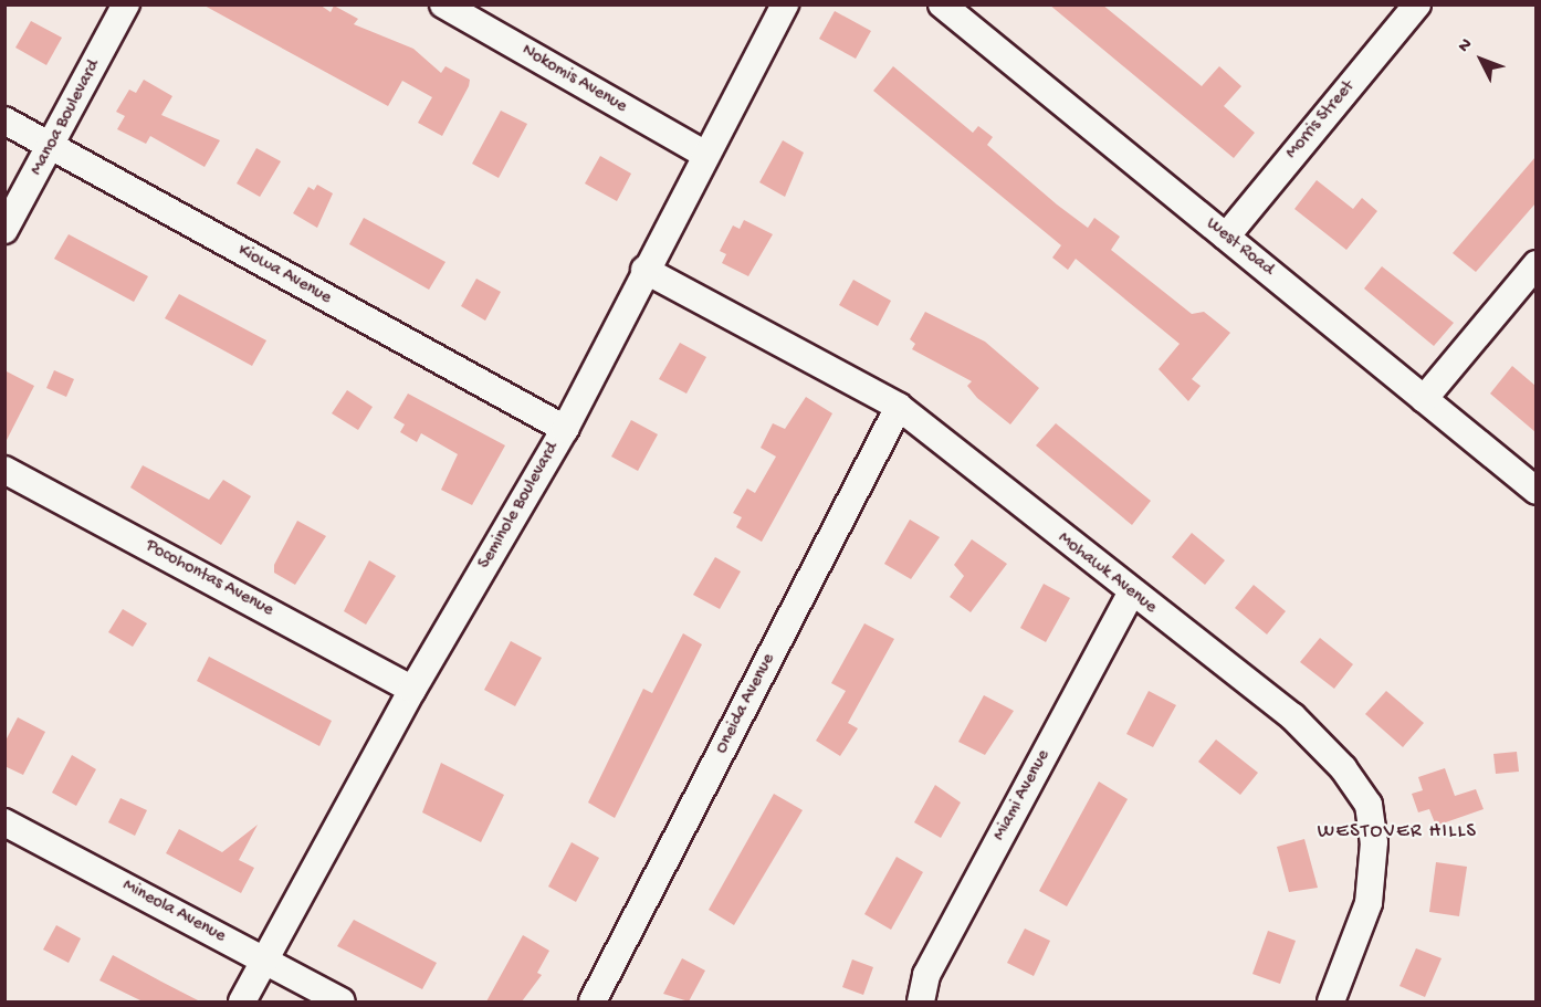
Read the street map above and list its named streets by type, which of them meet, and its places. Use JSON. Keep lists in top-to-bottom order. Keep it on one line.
{"streets":{"street":["Nokomis Avenue","Manoa Boulevard","Morris Street","West Road","Kiowa Avenue","Seminole Boulevard","Mohawk Avenue","Pocohontas Avenue","Oneida Avenue","Miami Avenue","Mineola Avenue"]},"crossings":[["Nokomis Avenue","Seminole Boulevard"],["Manoa Boulevard","Kiowa Avenue"],["Morris Street","West Road"],["Kiowa Avenue","Seminole Boulevard"],["Seminole Boulevard","Mohawk Avenue"],["Seminole Boulevard","Pocohontas Avenue"],["Seminole Boulevard","Mineola Avenue"],["Mohawk Avenue","Oneida Avenue"],["Mohawk Avenue","Miami Avenue"]],"districts":["WESTOVER HILLS"],"north":"top left"}
